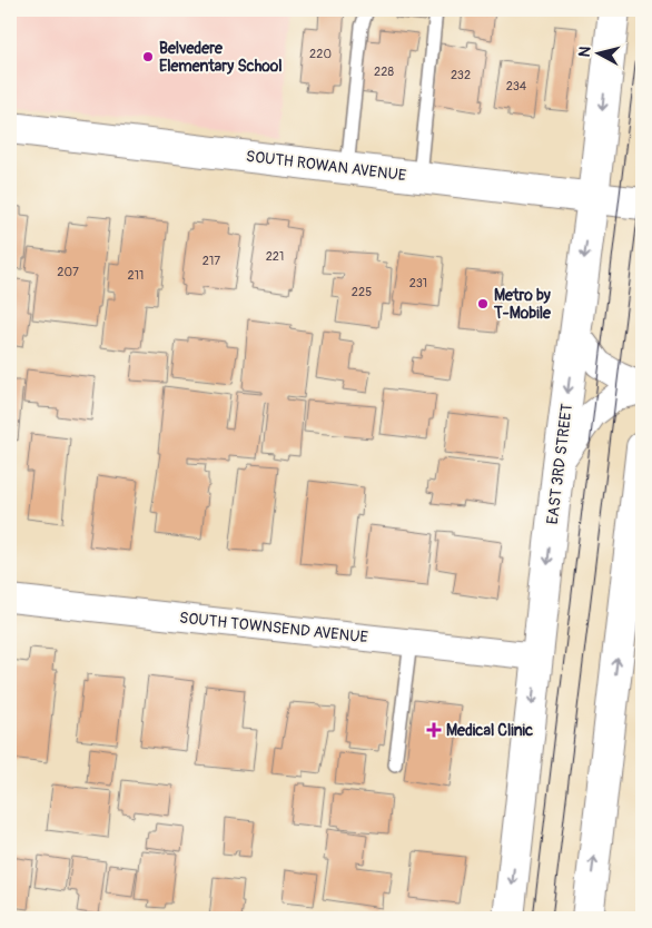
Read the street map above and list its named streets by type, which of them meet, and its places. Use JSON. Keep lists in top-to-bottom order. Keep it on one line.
{"streets":{"main road":["SOUTH ROWAN AVENUE","EAST 3RD STREET"],"street":["SOUTH TOWNSEND AVENUE"]},"crossings":[["SOUTH ROWAN AVENUE","EAST 3RD STREET"],["EAST 3RD STREET","SOUTH TOWNSEND AVENUE"]],"places":{"other":["Belvedere Elementary School","Metro by T-Mobile"],"health":["Medical Clinic"]},"house_numbers":["220","228","232","234","221","217","207","211","231","225"],"north":"left"}
